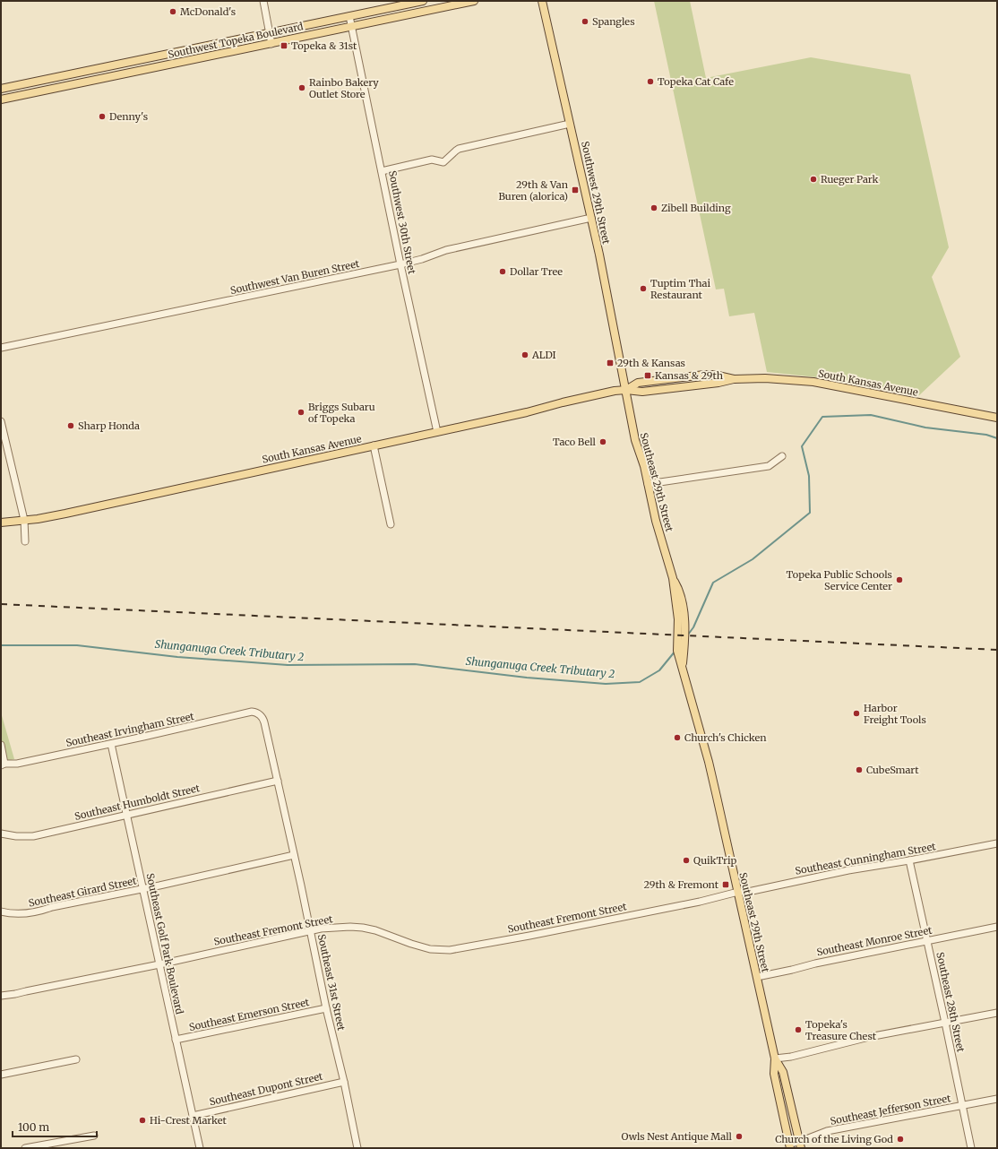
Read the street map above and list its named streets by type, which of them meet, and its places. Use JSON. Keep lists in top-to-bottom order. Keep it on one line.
{"streets":{"main road":["Southwest Topeka Boulevard","Southwest 29th Street","South Kansas Avenue","Southeast 29th Street"],"street":["Southwest 30th Street","Southwest Van Buren Street","Southeast Irvingham Street","Southeast Humboldt Street","Southeast Cunningham Street","Southeast Girard Street","Southeast Fremont Street","Southeast Monroe Street","Southeast Golf Park Boulevard","Southeast 31st Street","Southeast 28th Street","Southeast Emerson Street","Southeast Dupont Street","Southeast Jefferson Street"]},"crossings":[["Southwest Topeka Boulevard","Southwest 30th Street"],["Southwest 29th Street","Southwest Van Buren Street"],["Southwest 29th Street","South Kansas Avenue"],["Southwest 29th Street","Southeast 29th Street"],["Southwest 30th Street","Southwest Van Buren Street"],["Southwest 30th Street","South Kansas Avenue"],["South Kansas Avenue","Southeast 29th Street"],["Southeast 29th Street","Southeast Cunningham Street"],["Southeast 29th Street","Southeast Fremont Street"],["Southeast 29th Street","Southeast Monroe Street"],["Southeast 29th Street","Southeast Jefferson Street"],["Southeast Irvingham Street","Southeast Golf Park Boulevard"],["Southeast Irvingham Street","Southeast 31st Street"],["Southeast Humboldt Street","Southeast Golf Park Boulevard"],["Southeast Humboldt Street","Southeast 31st Street"],["Southeast Cunningham Street","Southeast Fremont Street"],["Southeast Cunningham Street","Southeast 28th Street"],["Southeast Girard Street","Southeast Golf Park Boulevard"],["Southeast Girard Street","Southeast 31st Street"],["Southeast Fremont Street","Southeast Golf Park Boulevard"],["Southeast Fremont Street","Southeast 31st Street"],["Southeast Monroe Street","Southeast 28th Street"],["Southeast Golf Park Boulevard","Southeast Emerson Street"],["Southeast Golf Park Boulevard","Southeast Dupont Street"],["Southeast 31st Street","Southeast Emerson Street"],["Southeast 31st Street","Southeast Dupont Street"],["Southeast 28th Street","Southeast Jefferson Street"]],"water":["Shunganuga Creek Tributary 2"],"places":{"other":["McDonald's","Spangles","Topeka Cat Cafe","Rainbo Bakery Outlet Store","Denny's","Rueger Park","Zibell Building","Dollar Tree","Tuptim Thai Restaurant","ALDI","Briggs Subaru of Topeka","Sharp Honda","Taco Bell","Topeka Public Schools Service Center","Harbor Freight Tools","Church's Chicken","CubeSmart","QuikTrip","Topeka's Treasure Chest","Hi-Crest Market","Owls Nest Antique Mall","Church of the Living God"],"transit":["Topeka & 31st","29th & Van Buren (alorica)","29th & Kansas","Kansas & 29th","29th & Fremont"]},"scale_bar":"100 m"}
